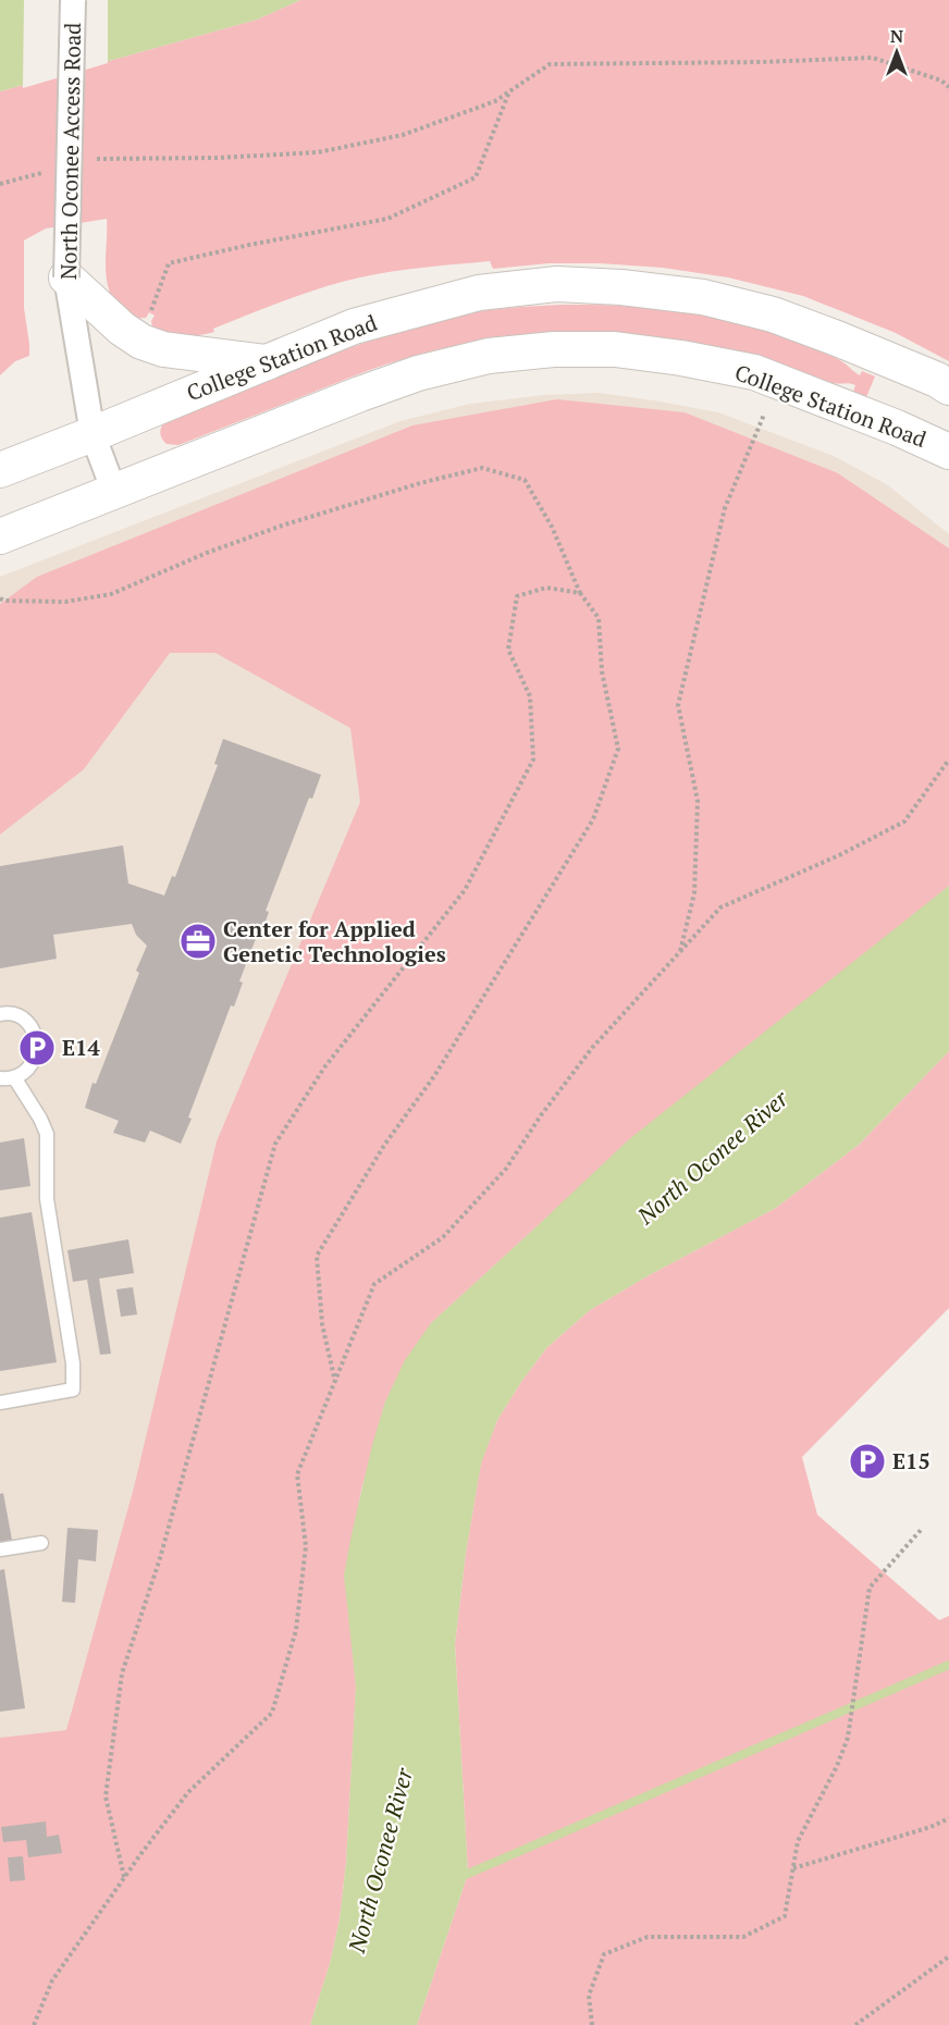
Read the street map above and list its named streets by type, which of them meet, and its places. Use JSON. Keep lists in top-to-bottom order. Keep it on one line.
{"streets":{"main road":["College Station Road"],"street":["North Oconee Access Road"]},"crossings":[["North Oconee Access Road","College Station Road"]],"water":["North Oconee River"],"places":{"office":["Center for Applied Genetic Technologies"],"parking":["E14","E15"]},"north":"top"}
